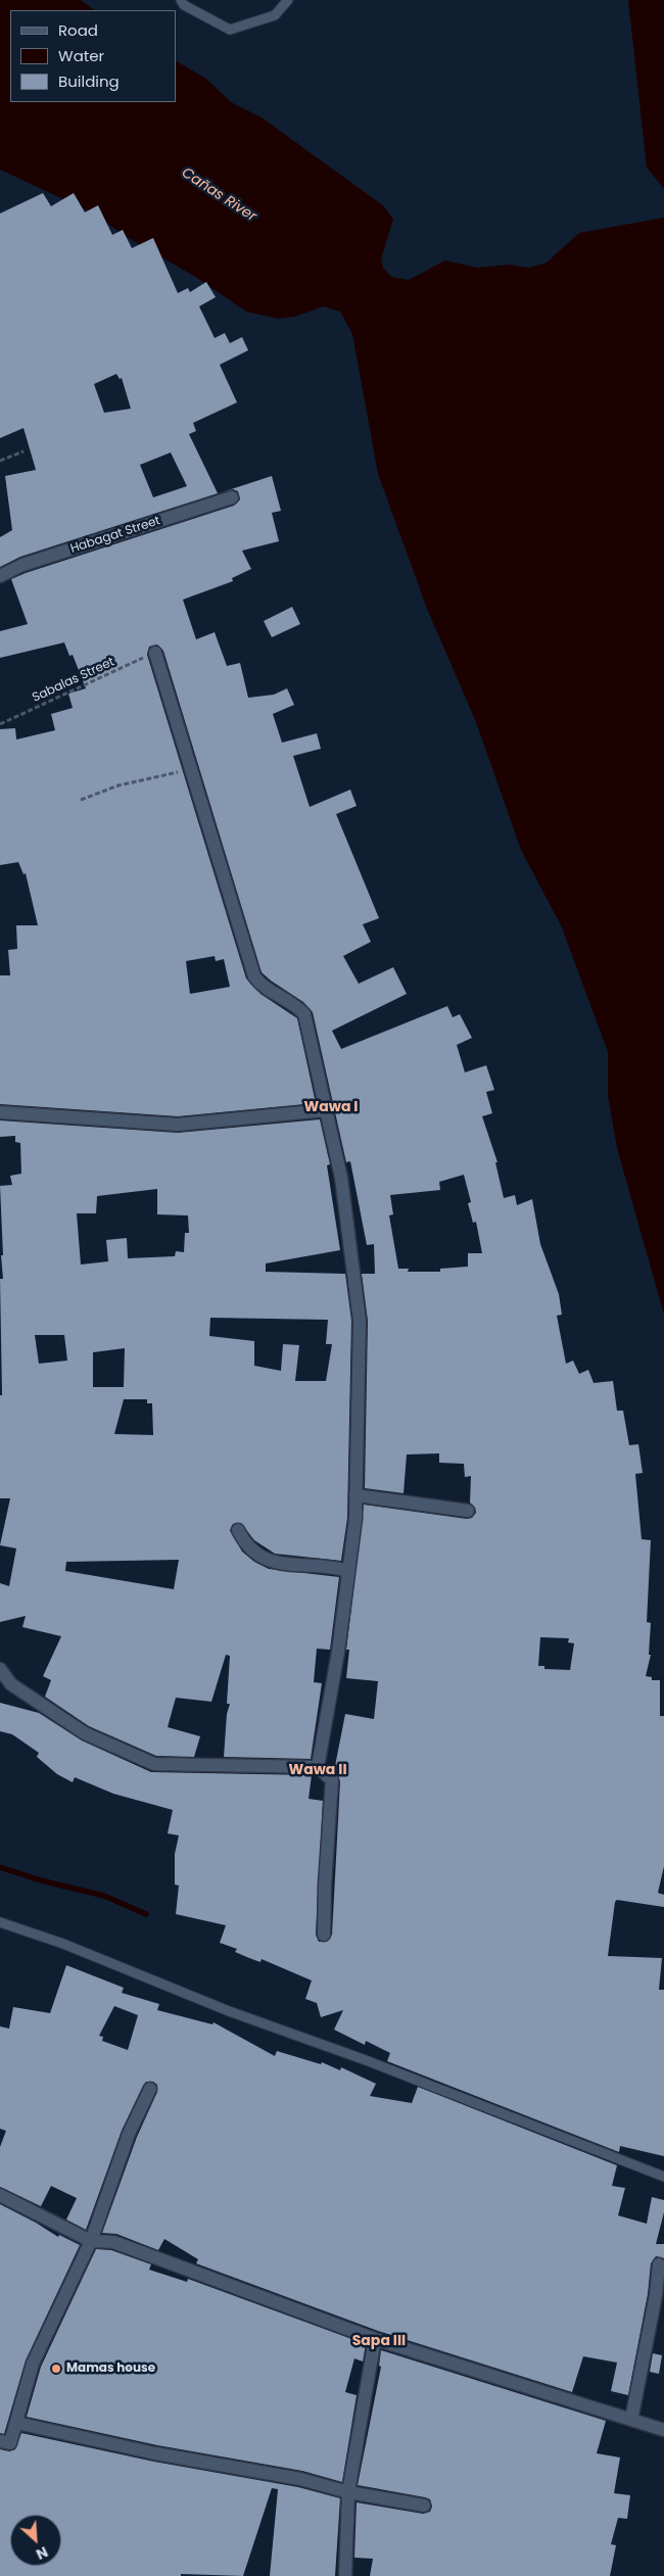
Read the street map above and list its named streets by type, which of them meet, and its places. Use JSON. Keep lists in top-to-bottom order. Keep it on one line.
{"streets":{"street":["Habagat Street"],"path":["Sabalas Street"]},"districts":["Wawa I","Wawa II","Sapa III"],"water":["Cañas River"],"places":["Mamas house"],"legend":["Road","Water","Building"],"north":"bottom right"}
